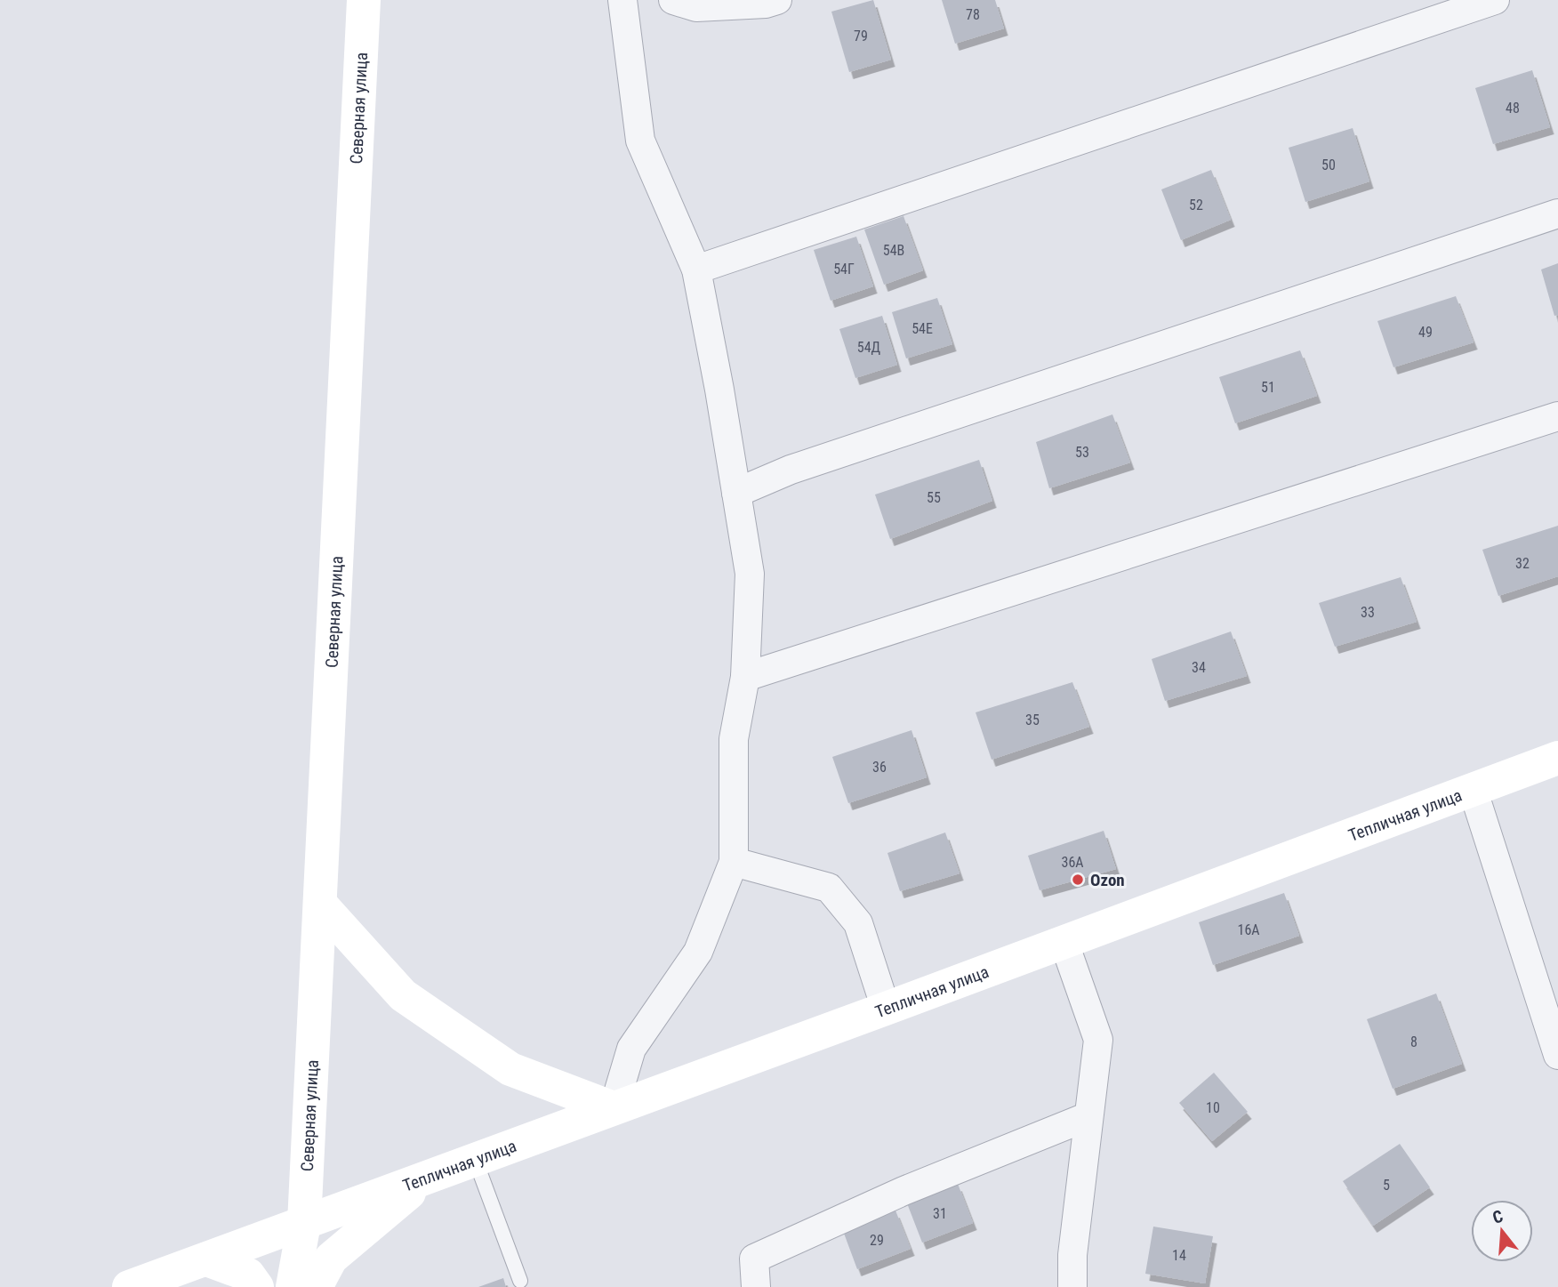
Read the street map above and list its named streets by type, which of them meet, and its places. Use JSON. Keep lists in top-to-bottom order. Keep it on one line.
{"streets":{"main road":["Северная улица","Тепличная улица"]},"crossings":[["Северная улица","Тепличная улица"]],"places":["Ozon"],"house_numbers":["78","79","48","50","52","54В","54Г","54Е","49","54Д","51","53","55","32","33","34","35","36","36А","16А","8","10","5","31","29","14"],"north":"top"}
